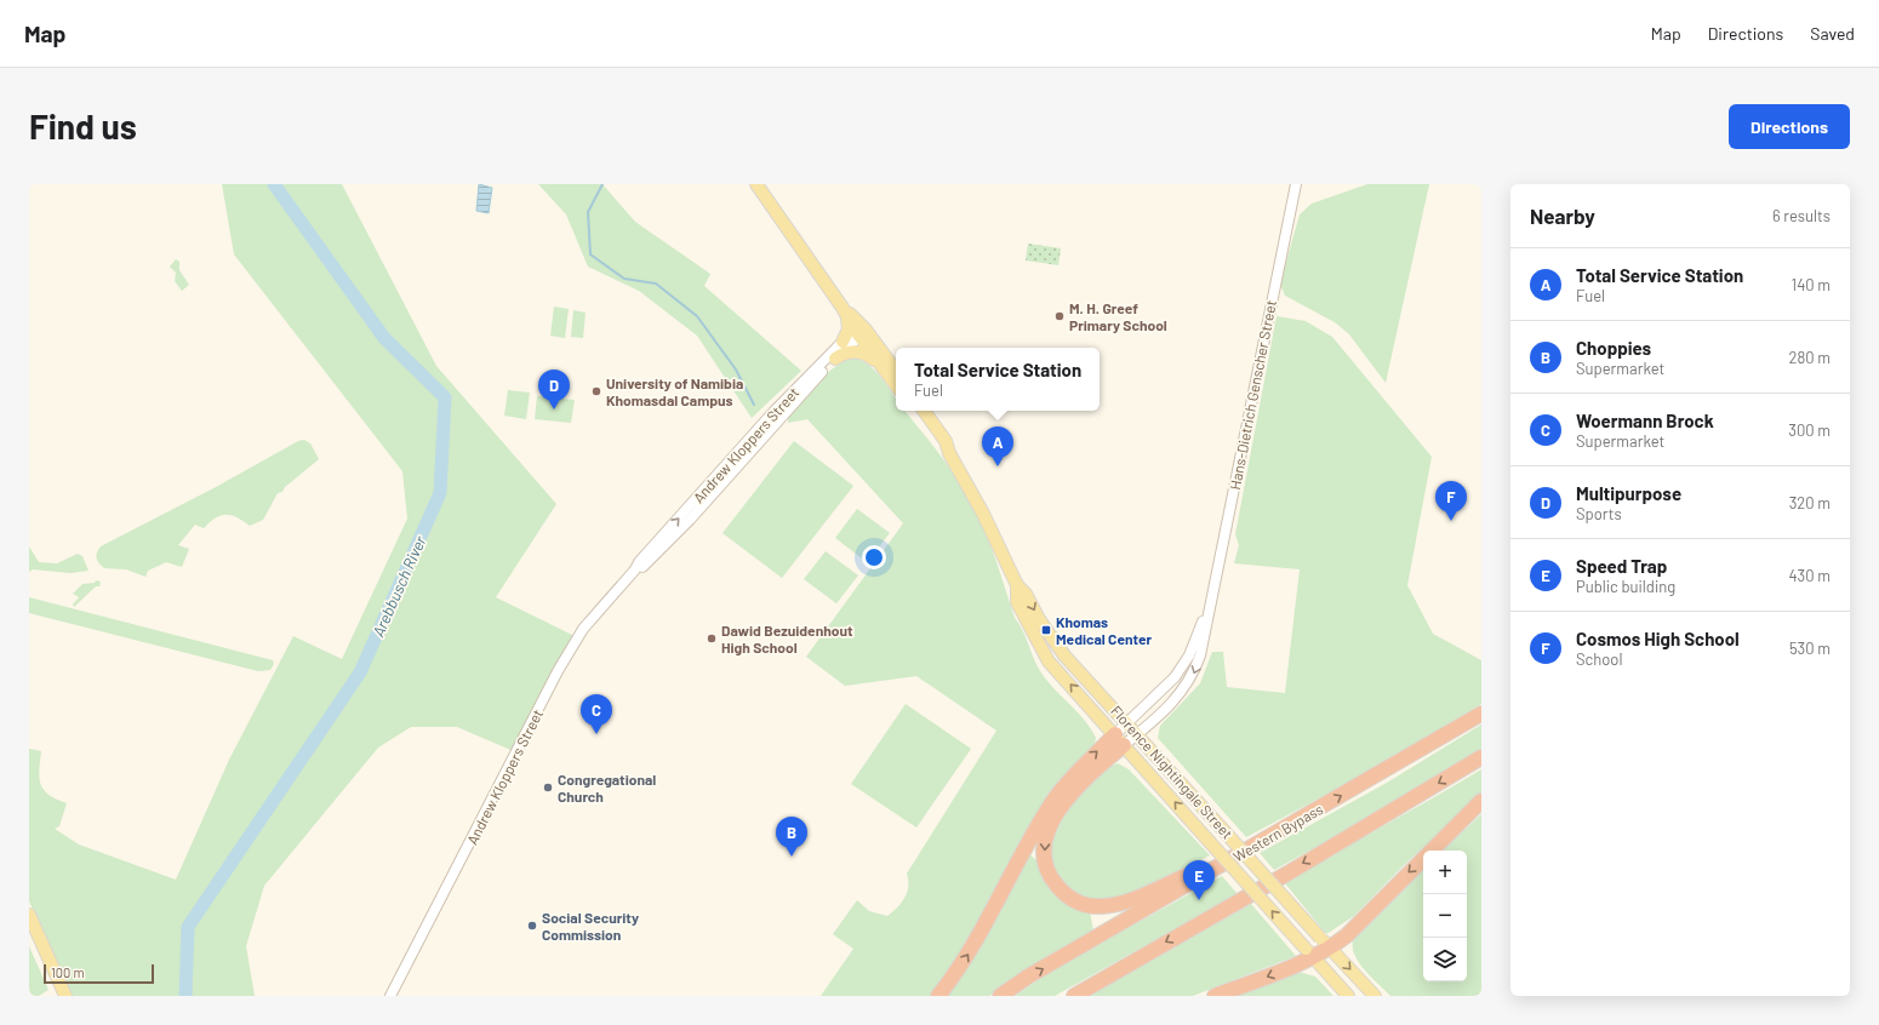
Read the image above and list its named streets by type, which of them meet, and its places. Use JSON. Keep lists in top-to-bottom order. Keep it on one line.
{"streets":{"highway":["Western Bypass"],"main road":["Florence Nightingale Street"],"street":["Hans-Dietrich Genscher Street","Andrew Kloppers Street"]},"crossings":[["Hans-Dietrich Genscher Street","Florence Nightingale Street"]],"water":["Arebbusch River"],"places":{"other":["M. H. Greef Primary School","University of Namibia Khomasdal Campus","Dawid Bezuidenhout High School","Congregational Church","Social Security Commission"],"transit":["Khomas Medical Center"]},"scale_bar":"100 m","page":{"header":"Map","nav":["Map","Directions","Saved"],"buttons":"Directions","title":"Find us","heading":["Nearby","6 results"],"list":[{"mark":"A","name":"Total Service Station","note":"Fuel","value":"140 m"},{"mark":"B","name":"Choppies","note":"Supermarket","value":"280 m"},{"mark":"C","name":"Woermann Brock","note":"Supermarket","value":"300 m"},{"mark":"D","name":"Multipurpose","note":"Sports","value":"320 m"},{"mark":"E","name":"Speed Trap","note":"Public building","value":"430 m"},{"mark":"F","name":"Cosmos High School","note":"School","value":"530 m"}],"popup":["Total Service Station","Fuel"],"pins":["D","A","F","C","B","E"],"map_buttons":["+","−"],"scale":"100 m"}}
